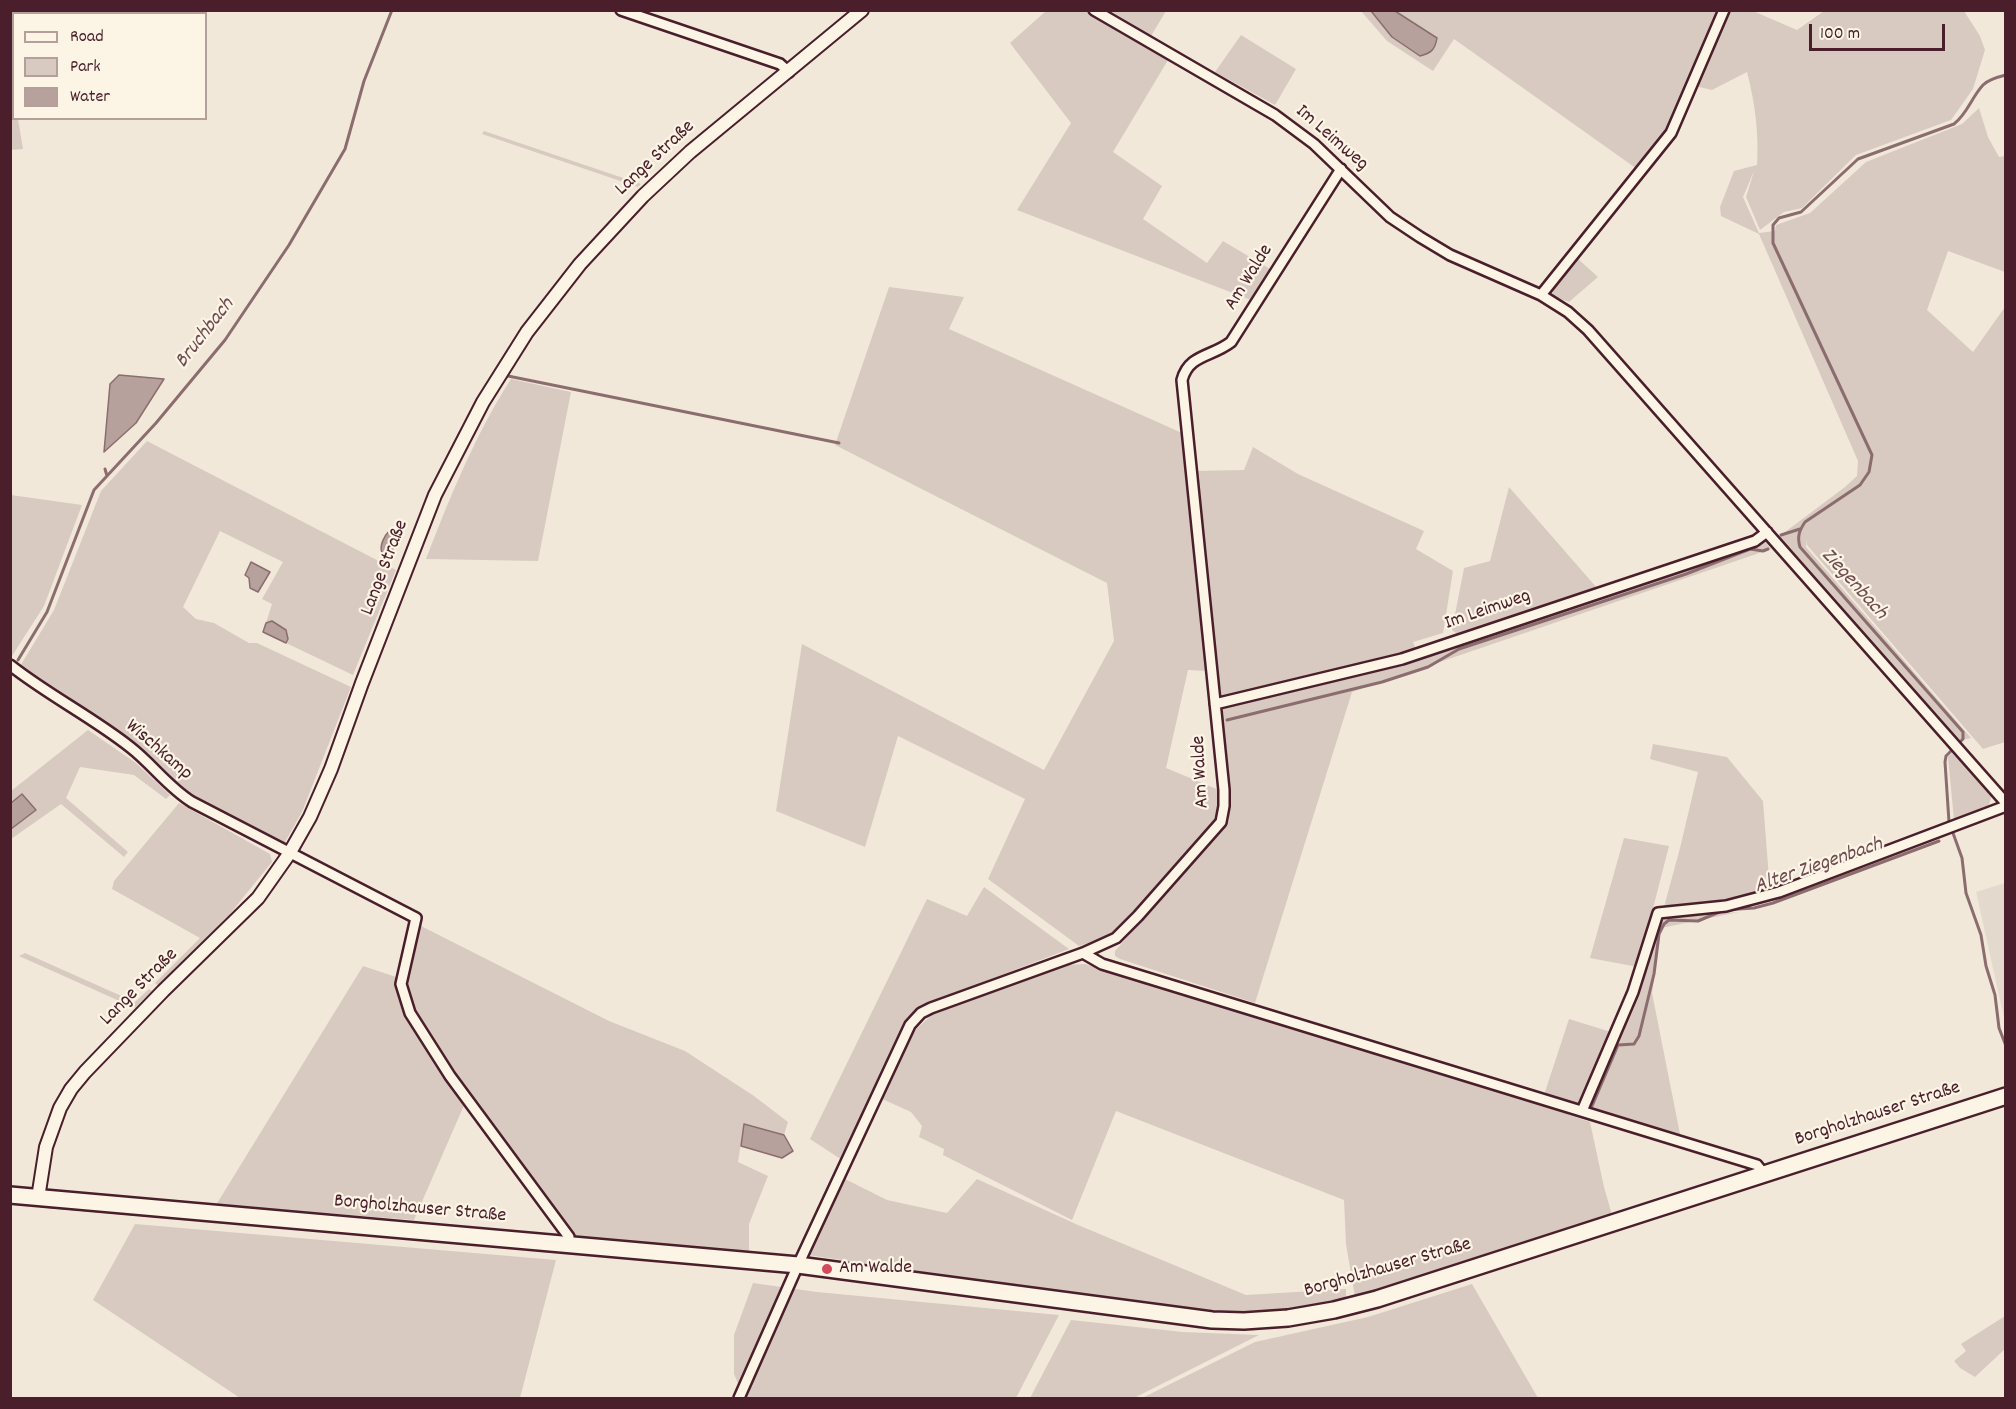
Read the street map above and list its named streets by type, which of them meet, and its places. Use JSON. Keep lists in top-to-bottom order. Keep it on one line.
{"streets":{"main road":["Borgholzhauser Straße"],"street":["Im Leimweg","Lange Straße","Am Walde","Wischkamp"]},"crossings":[["Im Leimweg","Am Walde"],["Lange Straße","Wischkamp"],["Lange Straße","Borgholzhauser Straße"],["Am Walde","Borgholzhauser Straße"],["Wischkamp","Borgholzhauser Straße"]],"water":["Bruchbach","Ziegenbach","Alter Ziegenbach"],"places":["Am Walde"],"legend":["Road","Park","Water"],"scale_bar":"100 m"}
